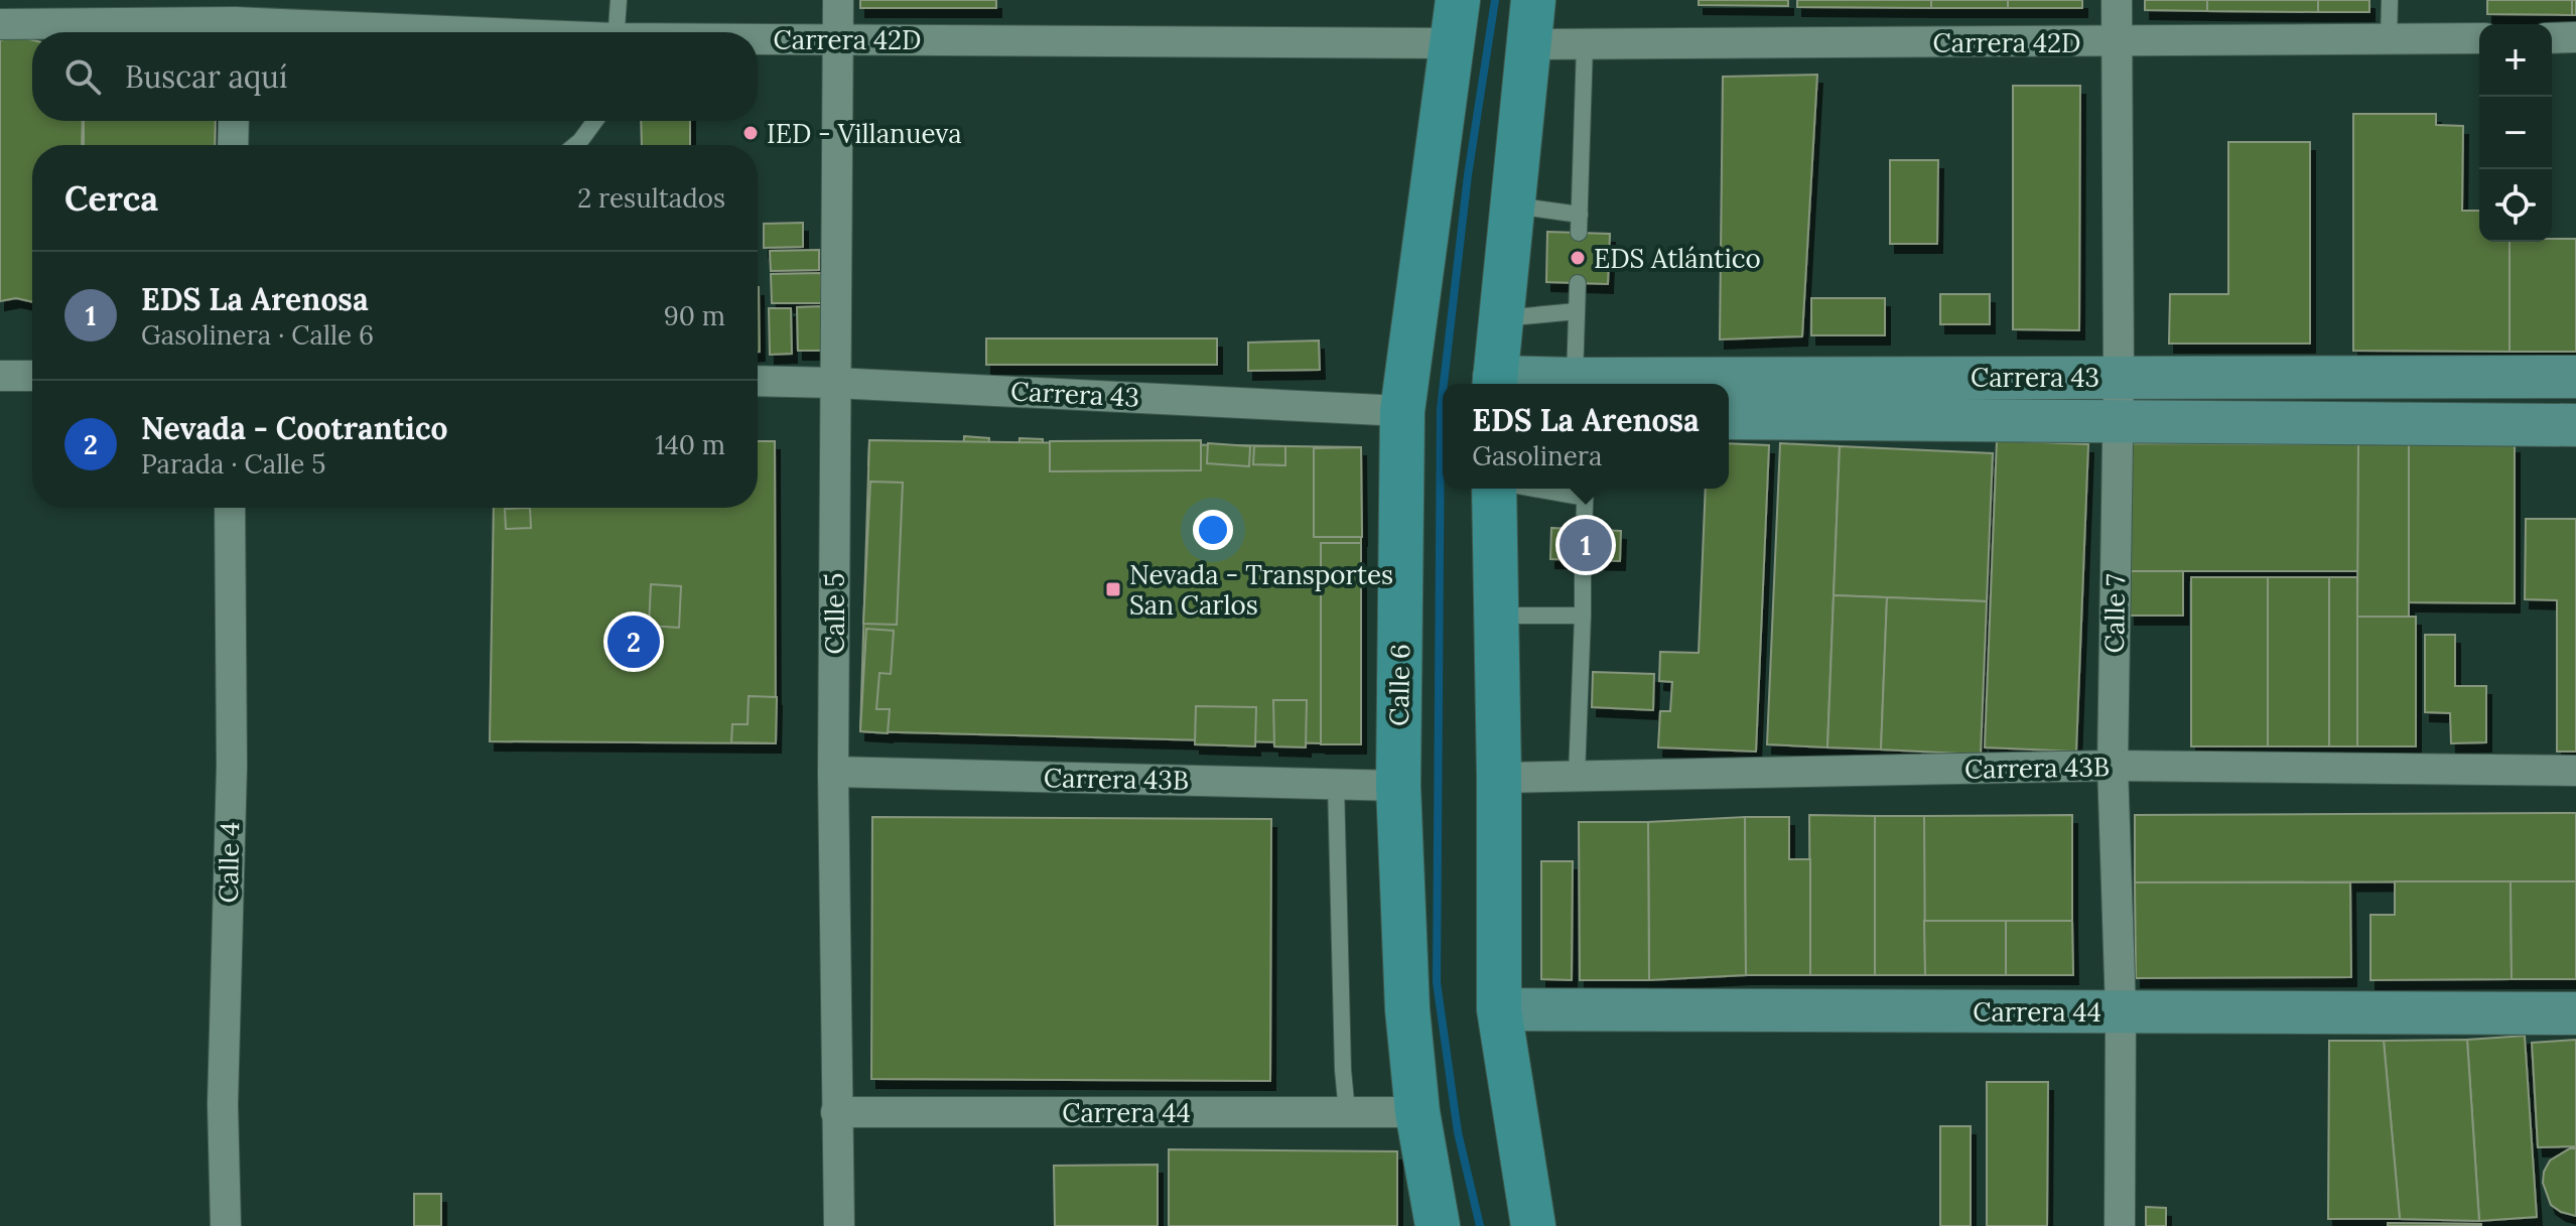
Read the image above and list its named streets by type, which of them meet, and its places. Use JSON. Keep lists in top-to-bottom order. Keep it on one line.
{"streets":{"main road":["Calle 6"],"street":["Carrera 42D","Carrera 43","Calle 5","Calle 7","Carrera 43B","Calle 4","Carrera 44"]},"crossings":[["Carrera 42D","Calle 5"],["Carrera 42D","Calle 7"],["Carrera 42D","Calle 6"],["Carrera 43","Calle 5"],["Carrera 43","Calle 7"],["Carrera 43","Calle 6"],["Calle 5","Carrera 43B"],["Calle 5","Carrera 44"],["Calle 7","Carrera 43B"],["Calle 7","Carrera 44"],["Calle 6","Carrera 43B"],["Calle 6","Carrera 44"]],"places":{"other":["IED - Villanueva","EDS Atlántico"],"transit":["Nevada - Transportes San Carlos"]},"page":{"map_buttons":["+","−"],"search":"Buscar aquí","heading":["Cerca","2 resultados"],"list":[{"mark":"1","name":"EDS La Arenosa","note":"Gasolinera · Calle 6","value":"90 m"},{"mark":"2","name":"Nevada - Cootrantico","note":"Parada · Calle 5","value":"140 m"}],"popup":["EDS La Arenosa","Gasolinera"],"pins":["1","2"]}}
